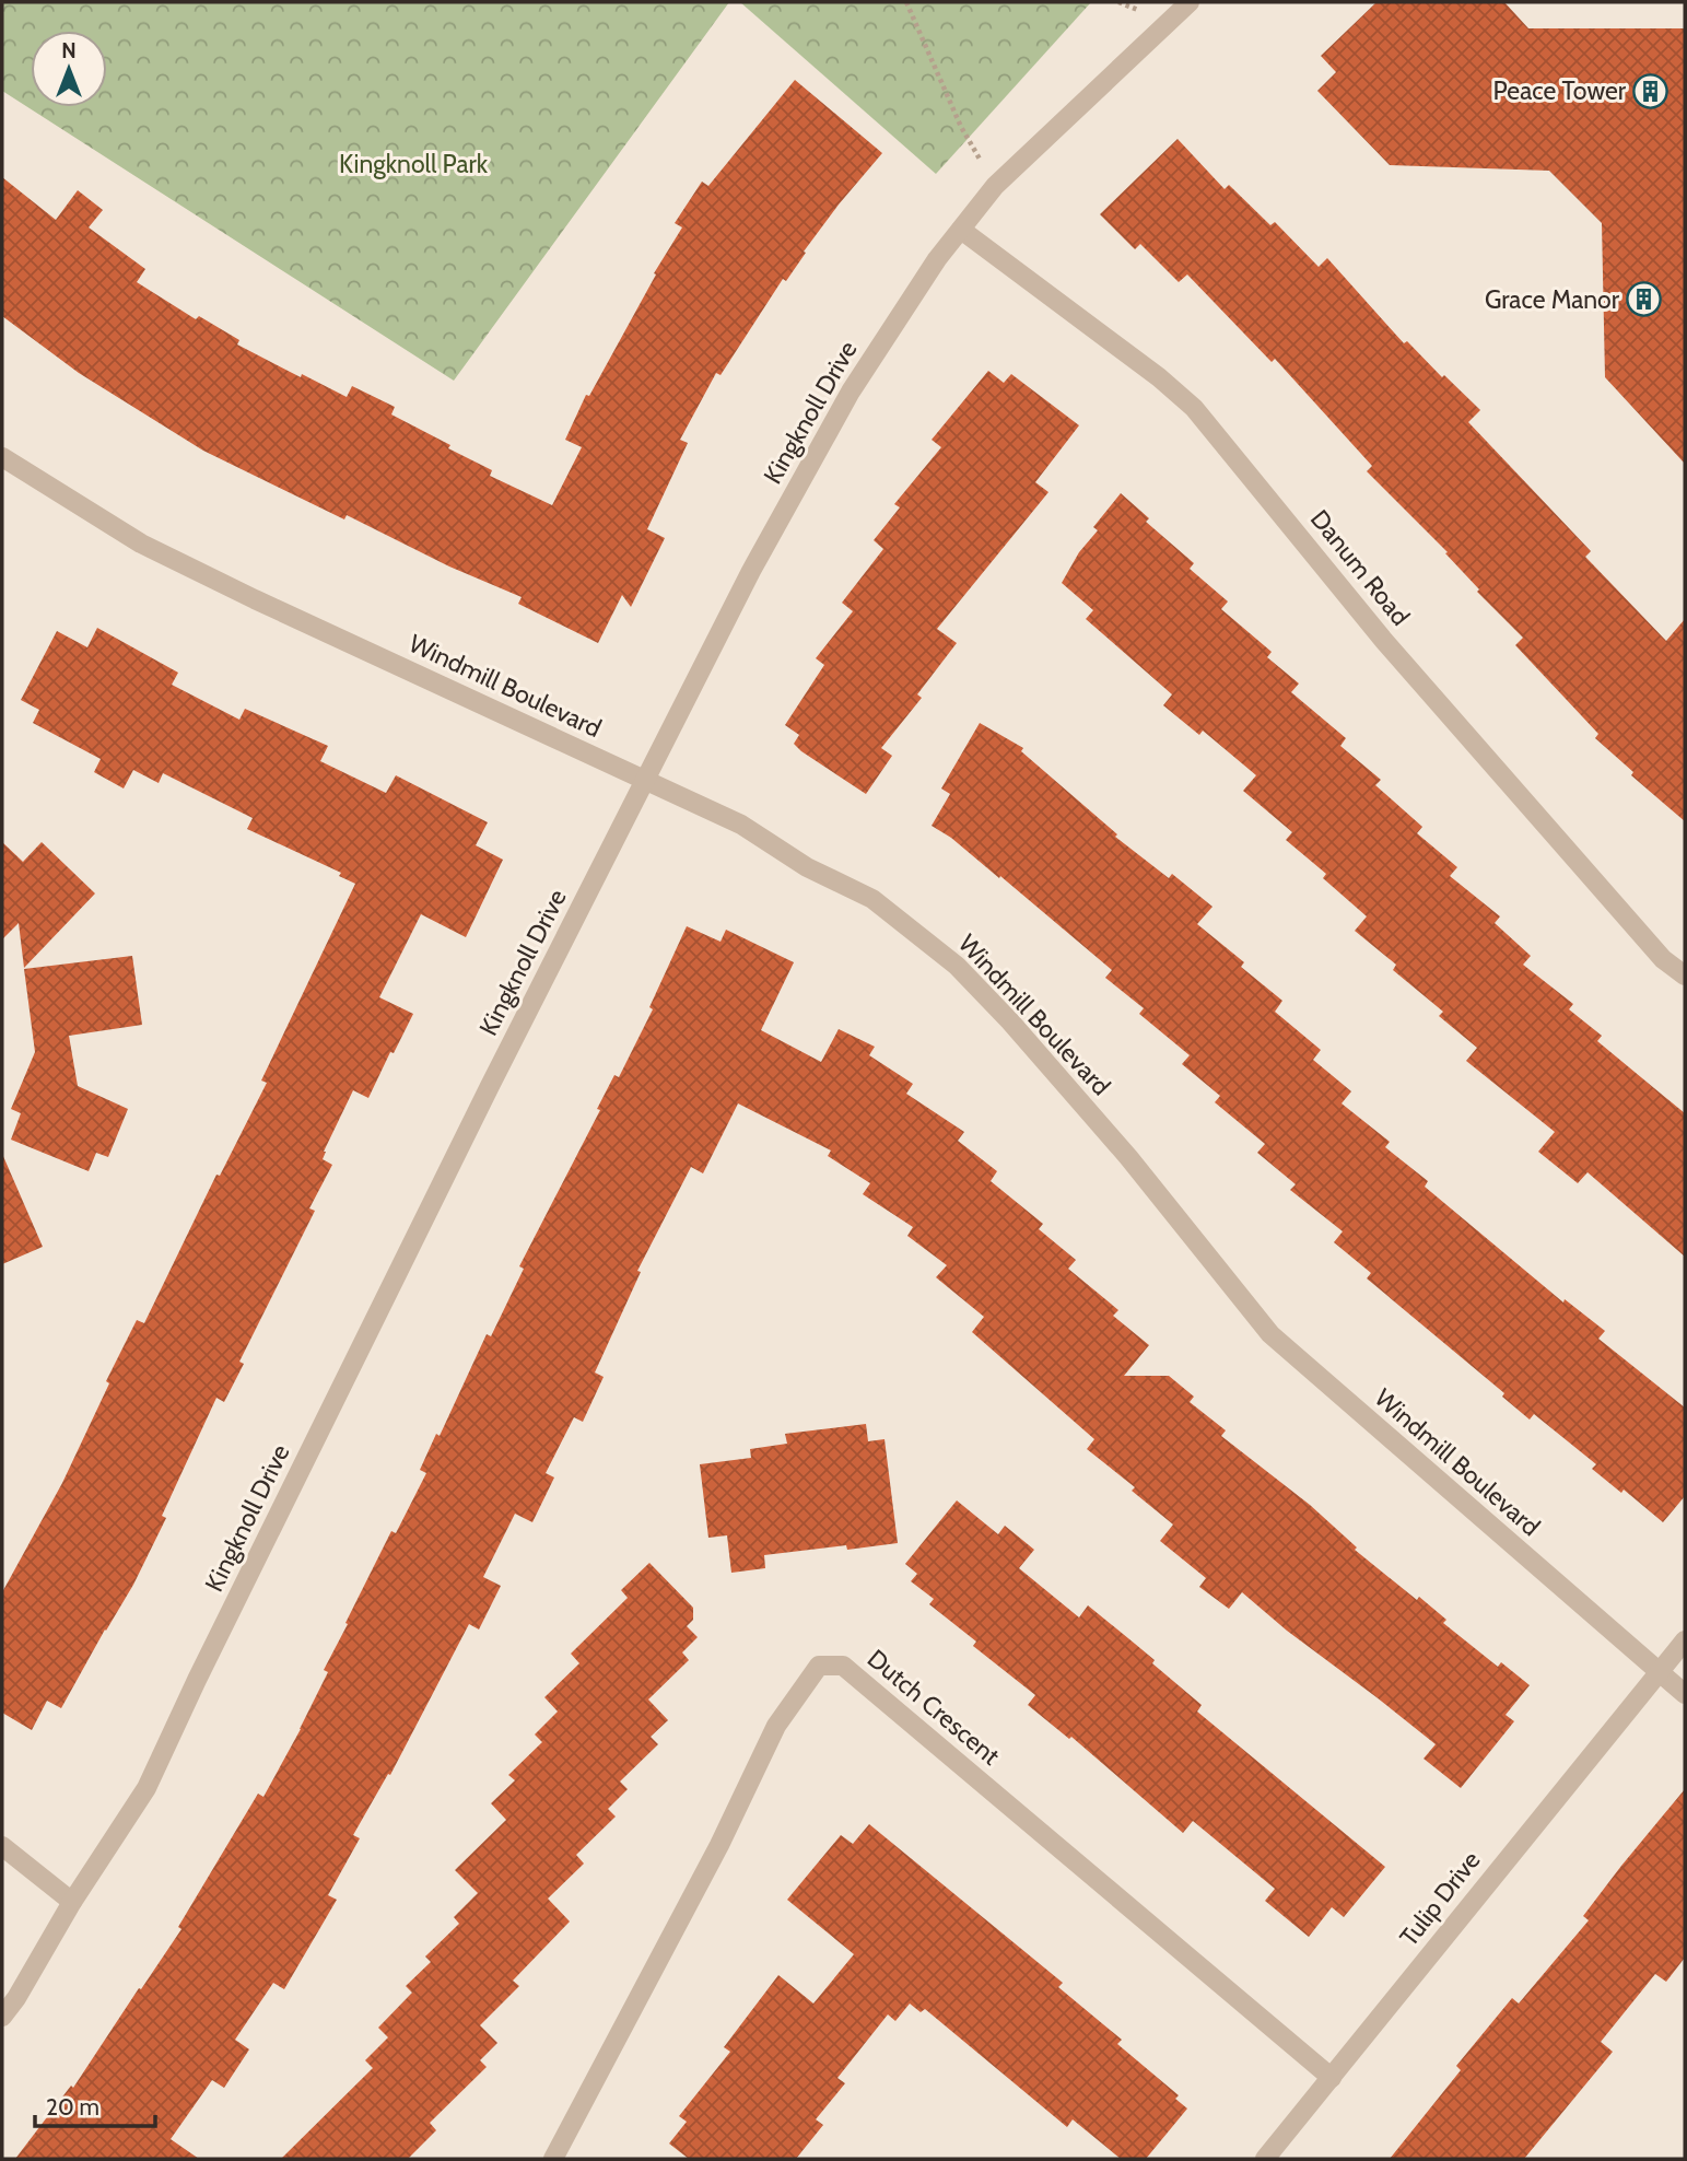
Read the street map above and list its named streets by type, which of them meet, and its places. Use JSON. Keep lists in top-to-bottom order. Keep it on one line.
{"streets":{"street":["Kingknoll Drive","Danum Road","Windmill Boulevard","Dutch Crescent","Tulip Drive"]},"crossings":[["Kingknoll Drive","Danum Road"],["Kingknoll Drive","Windmill Boulevard"],["Windmill Boulevard","Tulip Drive"],["Dutch Crescent","Tulip Drive"]],"parks":["Kingknoll Park"],"places":{"building":["Peace Tower","Grace Manor"]},"scale_bar":"20 m","north":"top"}
